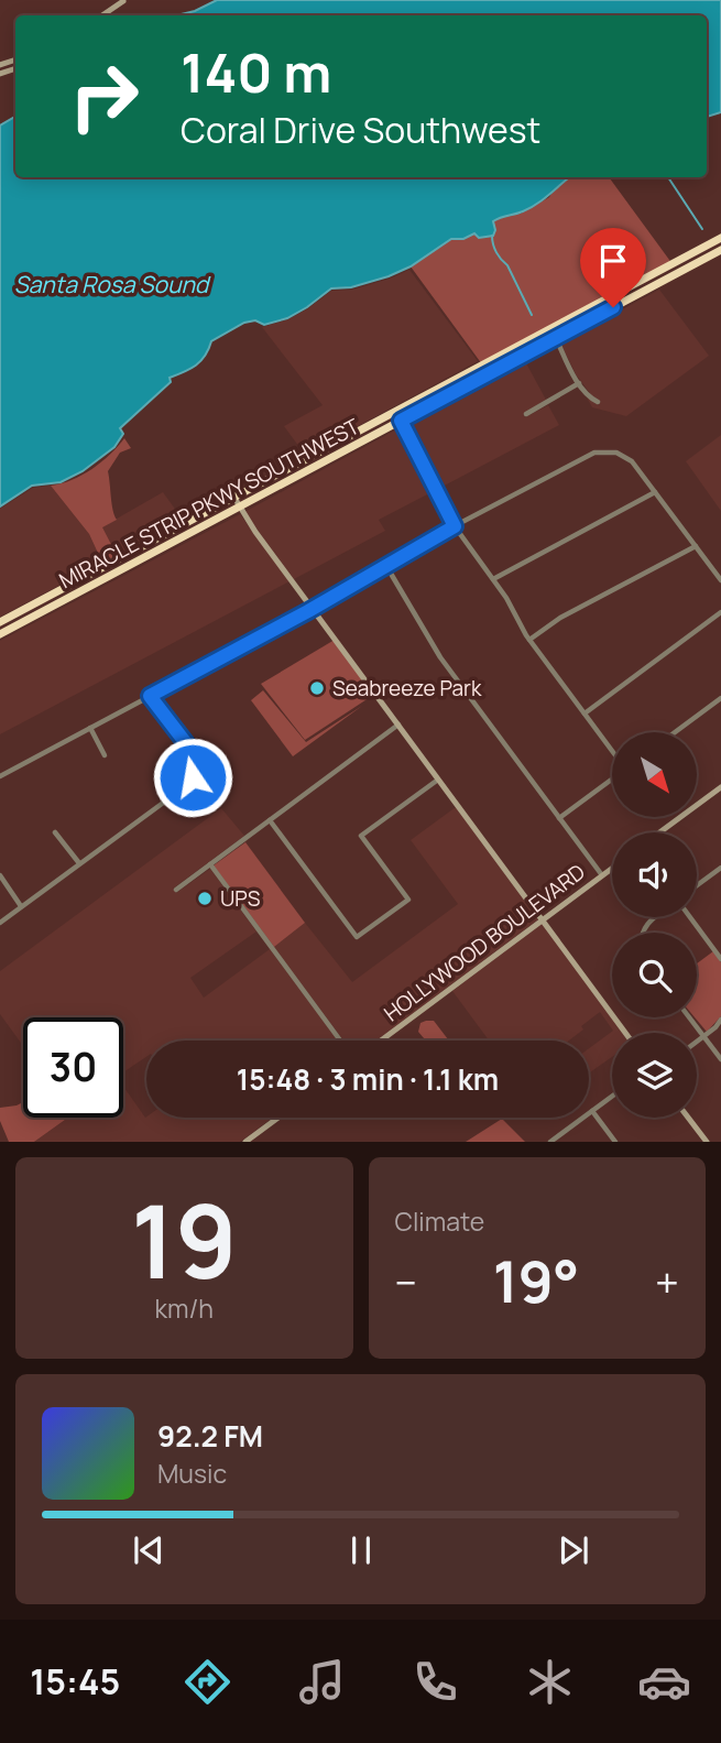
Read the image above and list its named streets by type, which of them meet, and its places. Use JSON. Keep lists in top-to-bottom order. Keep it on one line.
{"streets":{"highway":["MIRACLE STRIP PKWY SOUTHWEST"],"street":["HOLLYWOOD BOULEVARD"]},"water":["Santa Rosa Sound"],"places":["Seabreeze Park","UPS"],"north":"bottom right","page":{"turn":["140 m","Coral Drive Southwest"],"limit":"30","trip":"15:48 · 3 min · 1.1 km","tile":[["19","km/h"],"Climate"],"heat":["−","19°","+"],"song":["92.2 FM","Music"],"tabs":"15:45"}}
